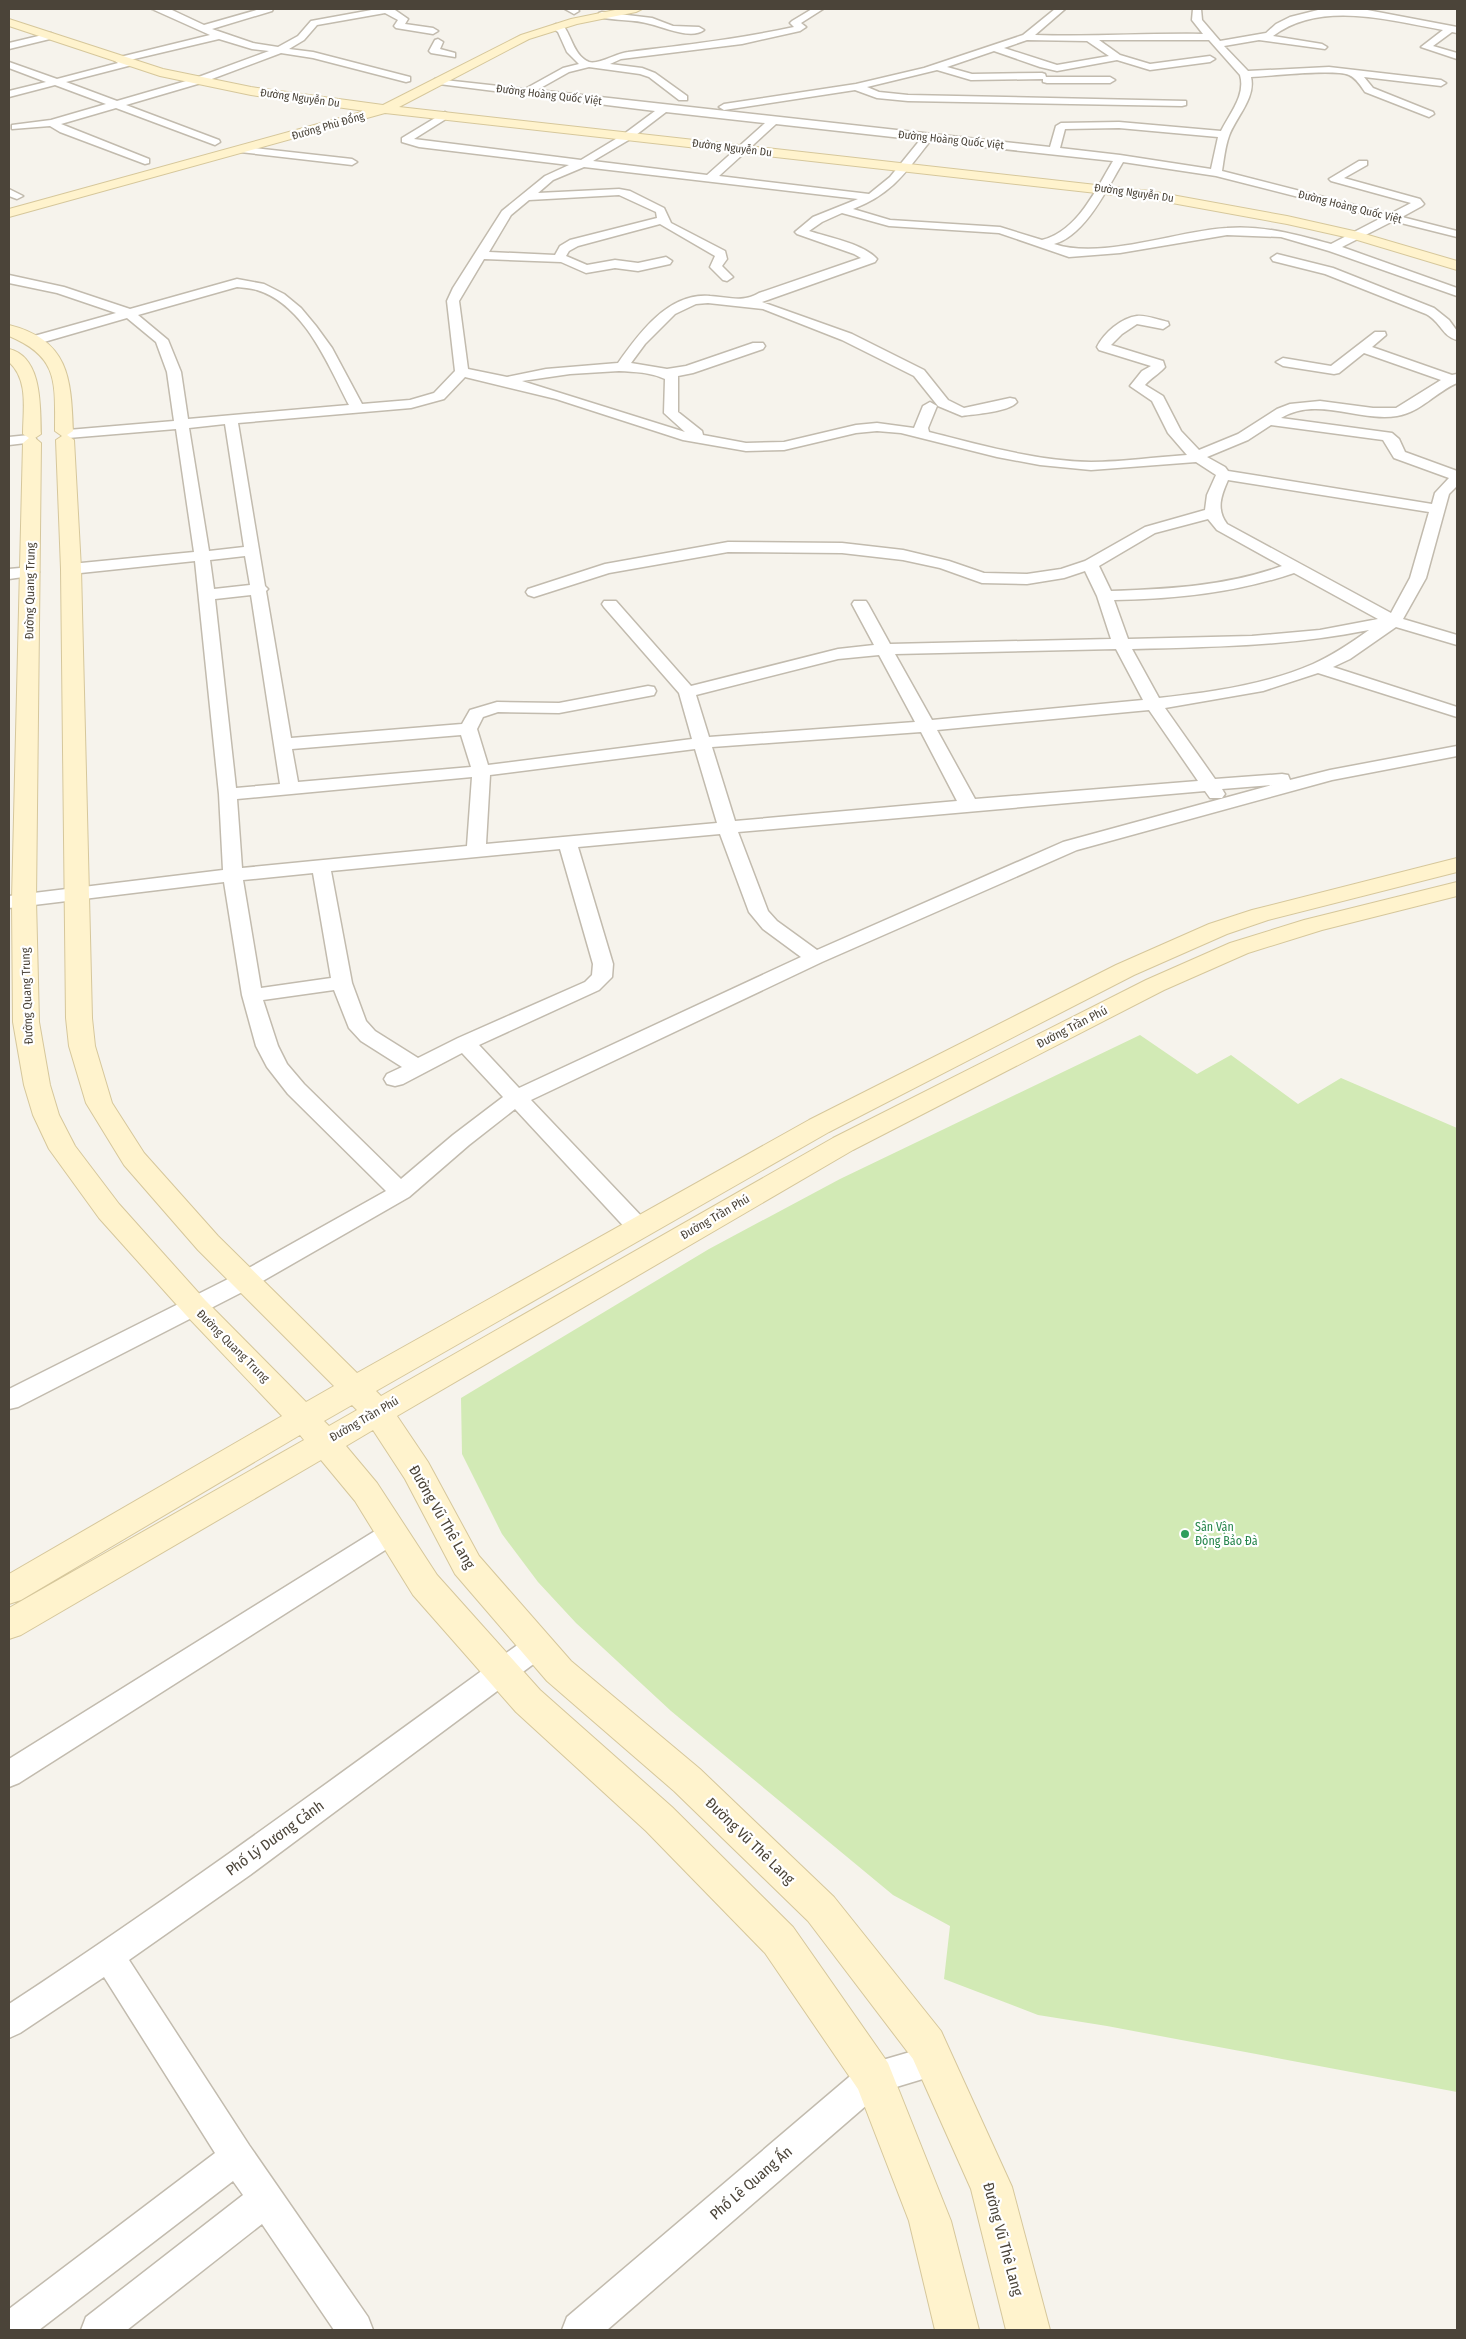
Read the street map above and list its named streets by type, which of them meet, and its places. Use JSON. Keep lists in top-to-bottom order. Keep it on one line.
{"streets":{"main road":["Đường Nguyễn Du","Đường Phù Đổng","Đường Quang Trung","Đường Trần Phú","Đường Vũ Thê Lang"],"street":["Đường Hoàng Quốc Việt","Phố Lý Dương Cảnh","Phố Lê Quang Ấn"]},"crossings":[["Đường Hoàng Quốc Việt","Đường Phù Đổng"],["Đường Nguyễn Du","Đường Phù Đổng"],["Đường Quang Trung","Đường Trần Phú"],["Đường Trần Phú","Đường Vũ Thê Lang"],["Đường Vũ Thê Lang","Phố Lý Dương Cảnh"],["Đường Vũ Thê Lang","Phố Lê Quang Ấn"]],"places":["Sân Vận Động Bảo Đà"]}
